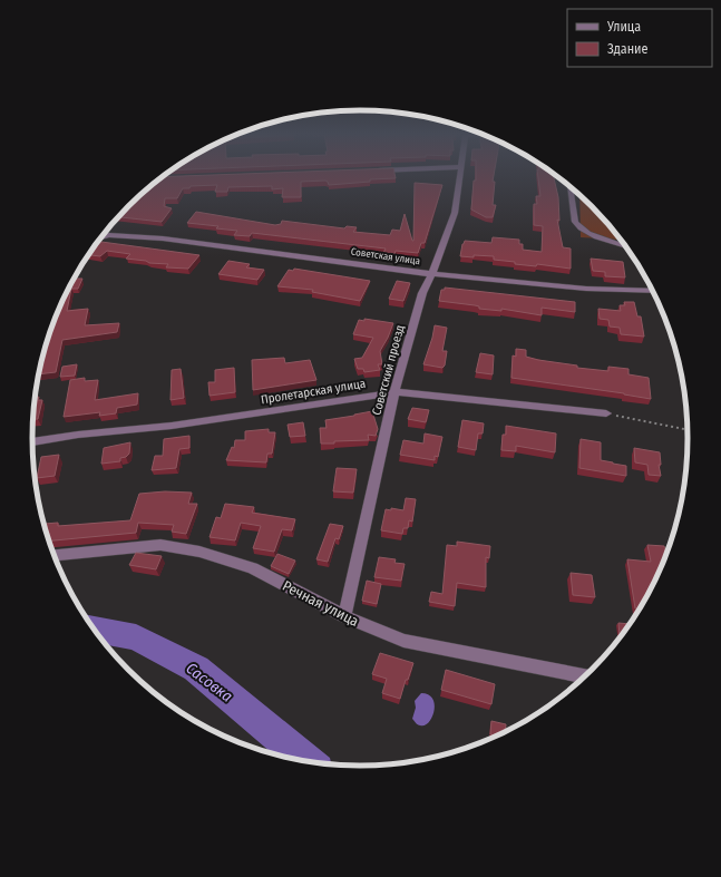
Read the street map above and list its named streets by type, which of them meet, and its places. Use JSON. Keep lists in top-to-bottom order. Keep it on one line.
{"streets":{"street":["Советская улица","Советский проезд","Пролетарская улица","Речная улица"]},"crossings":[["Советская улица","Советский проезд"],["Советский проезд","Пролетарская улица"],["Советский проезд","Речная улица"]],"water":["Сасовка"],"legend":["Улица","Здание"]}
